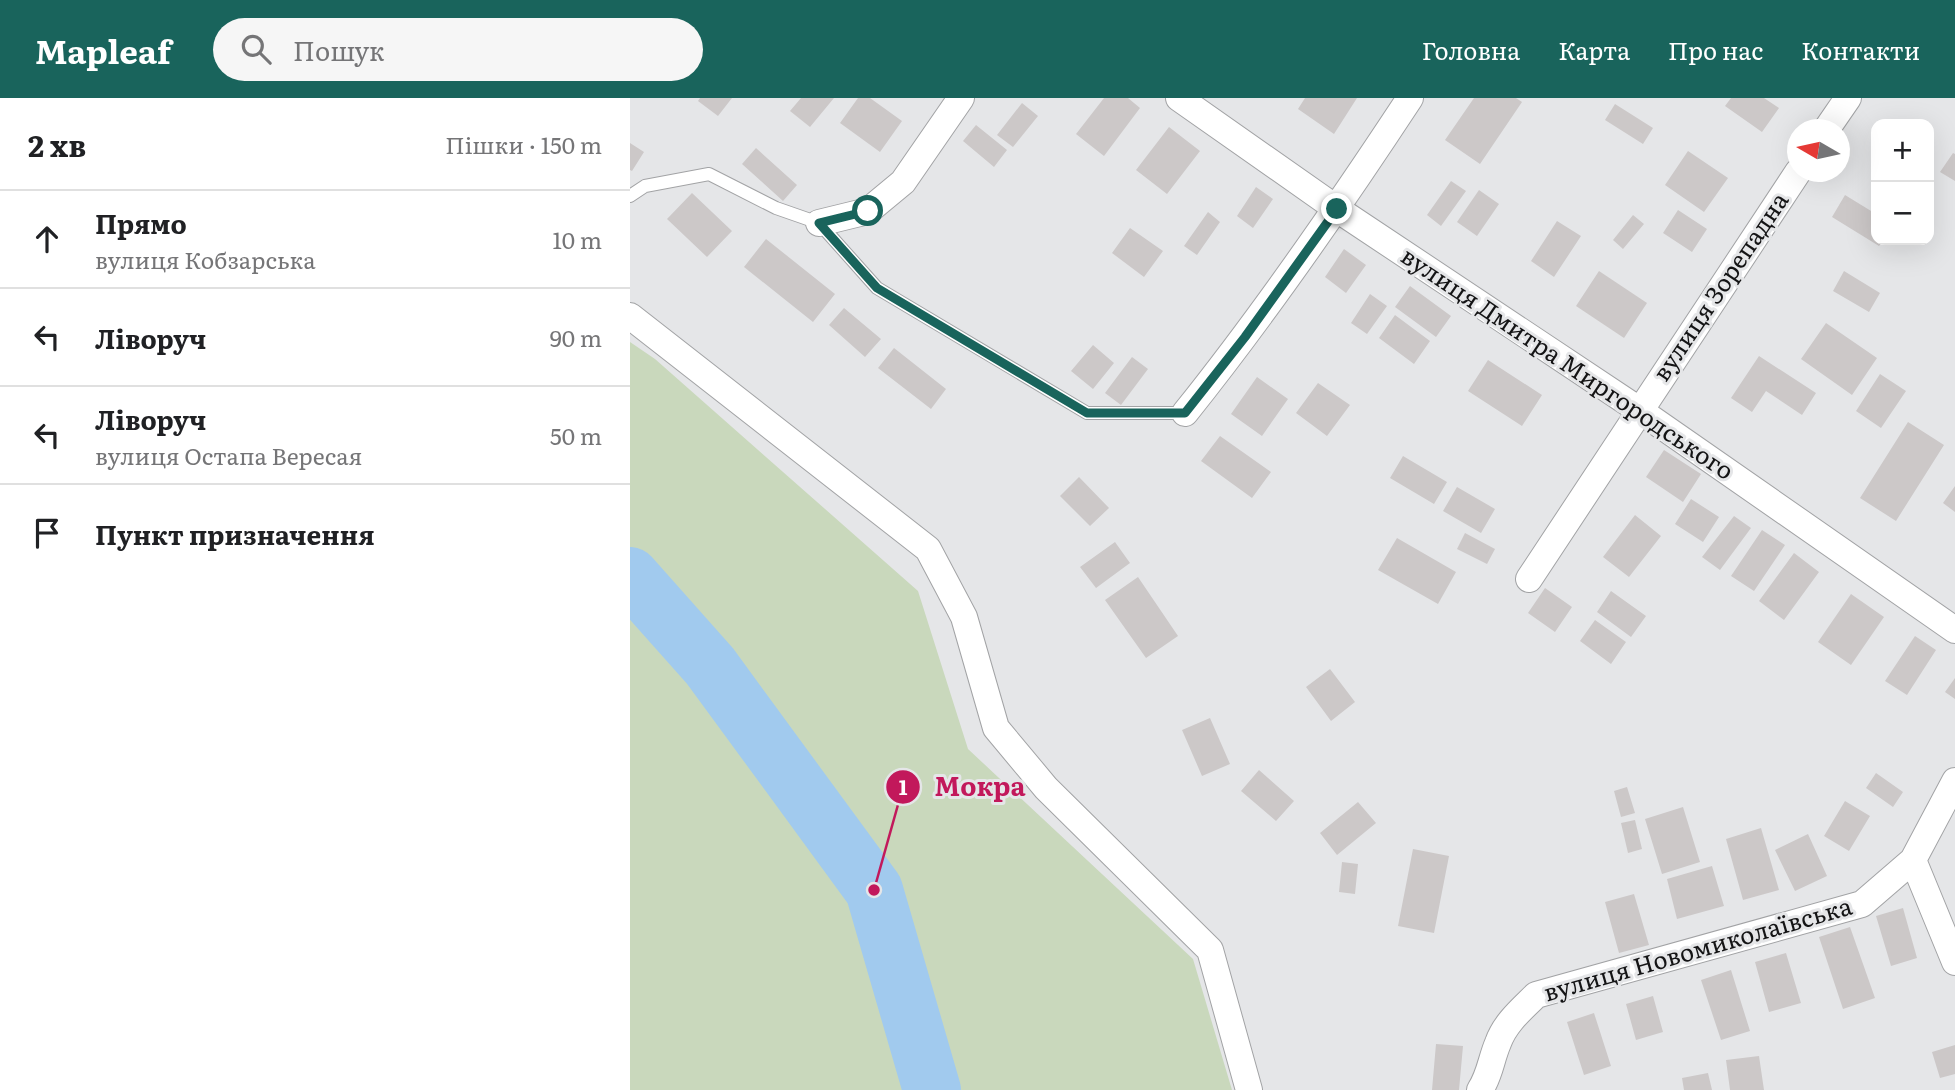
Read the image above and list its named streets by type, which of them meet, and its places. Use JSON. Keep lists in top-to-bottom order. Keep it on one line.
{"streets":{"street":["вулиця Зорепадна","вулиця Дмитра Миргородського","вулиця Новомиколаївська"]},"crossings":[["вулиця Зорепадна","вулиця Дмитра Миргородського"]],"places":["Мокра"],"north":"left","page":{"header":"Mapleaf","search":"Пошук","nav":["Головна","Карта","Про нас","Контакти"],"heading":["2 хв","Пішки · 150 m"],"map_buttons":["+","−"],"list":[["Прямо","вулиця Кобзарська","10 m"],["Ліворуч","90 m"],["Ліворуч","вулиця Остапа Вересая","50 m"],"Пункт призначення"]}}
